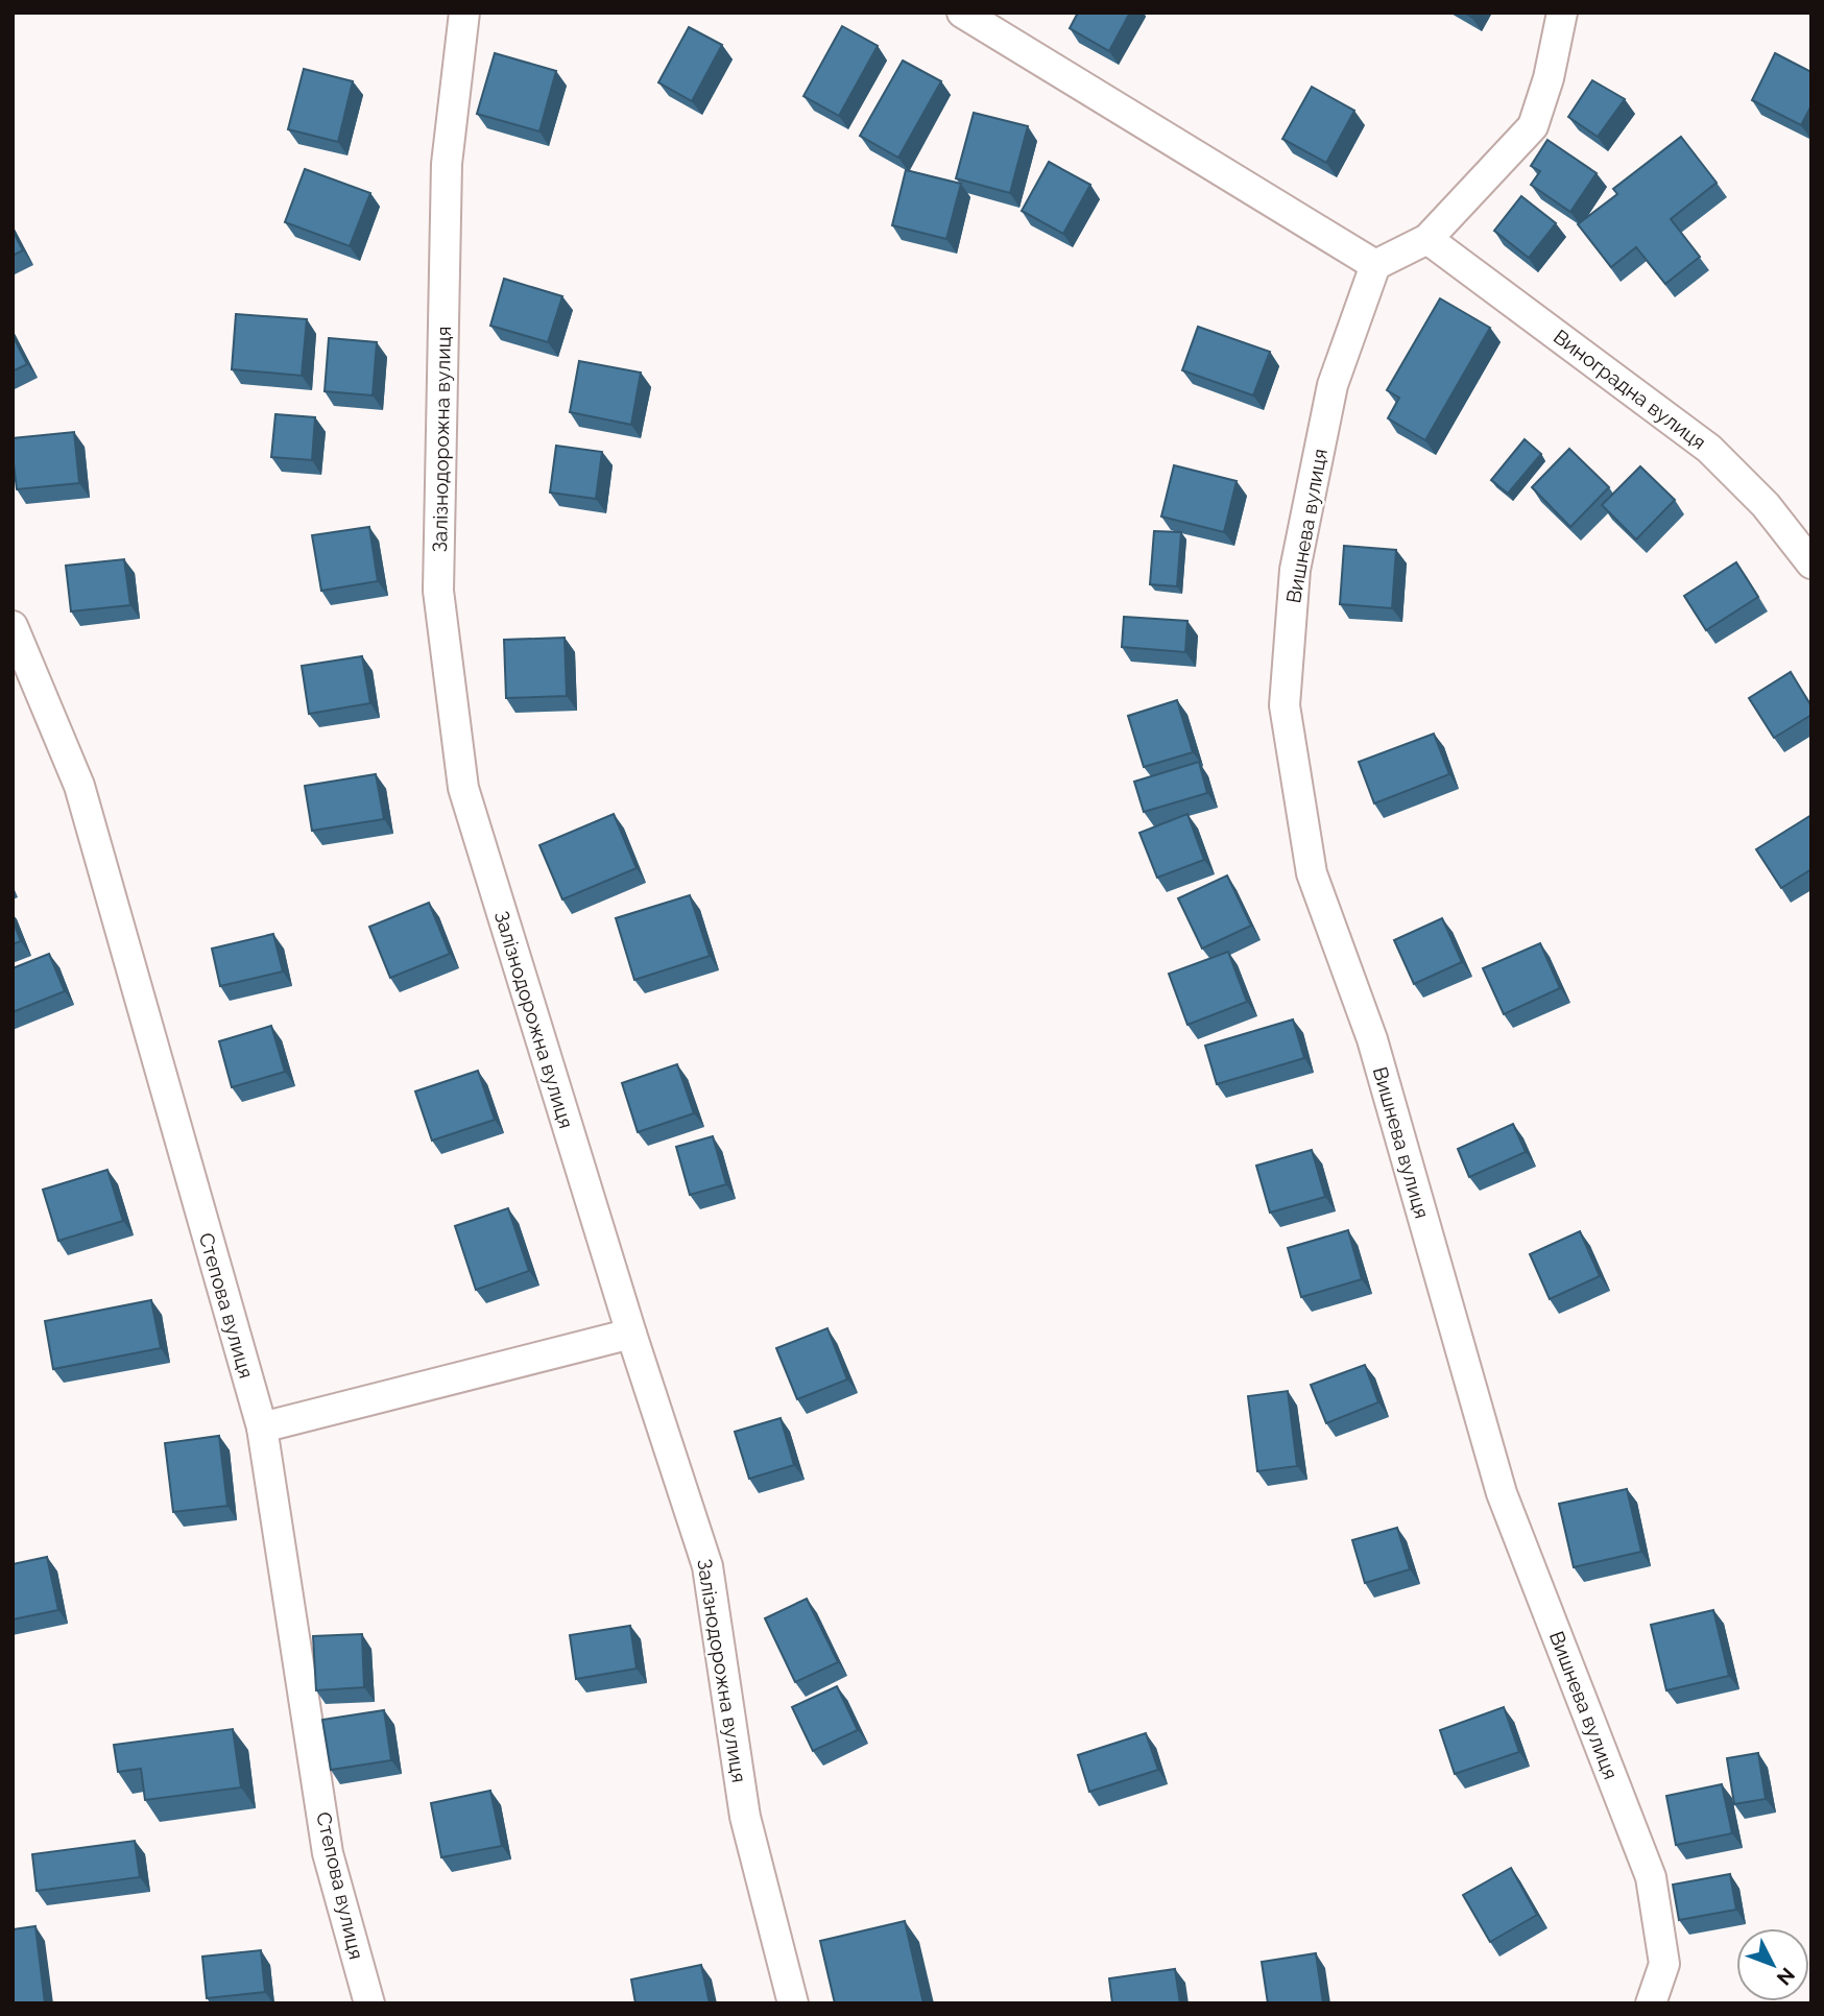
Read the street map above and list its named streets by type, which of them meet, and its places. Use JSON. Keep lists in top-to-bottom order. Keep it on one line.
{"streets":{"street":["Виноградна вулиця","Залізнодорожна вулиця","Вишнева вулиця","Степова вулиця"]},"north":"bottom right"}
